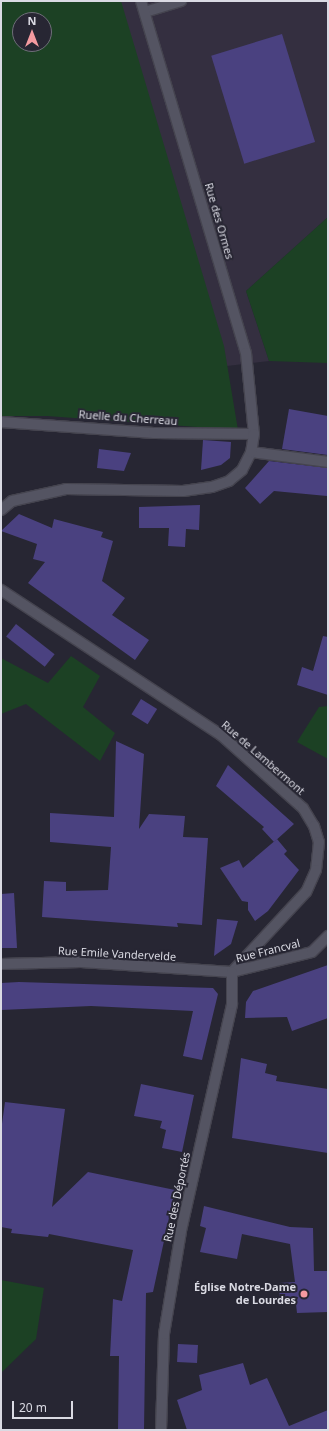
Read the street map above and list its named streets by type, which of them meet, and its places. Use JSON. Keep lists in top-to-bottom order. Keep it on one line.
{"streets":{"street":["Rue des Ormes","Ruelle du Cherreau","Rue de Lambermont","Rue Francval","Rue Emile Vandervelde","Rue des Déportés"]},"crossings":[["Rue des Ormes","Ruelle du Cherreau"],["Rue de Lambermont","Rue Francval"],["Rue de Lambermont","Rue Emile Vandervelde"],["Rue de Lambermont","Rue des Déportés"],["Rue Francval","Rue Emile Vandervelde"],["Rue Francval","Rue des Déportés"],["Rue Emile Vandervelde","Rue des Déportés"]],"places":["Église Notre-Dame de Lourdes"],"scale_bar":"20 m","north":"top"}
